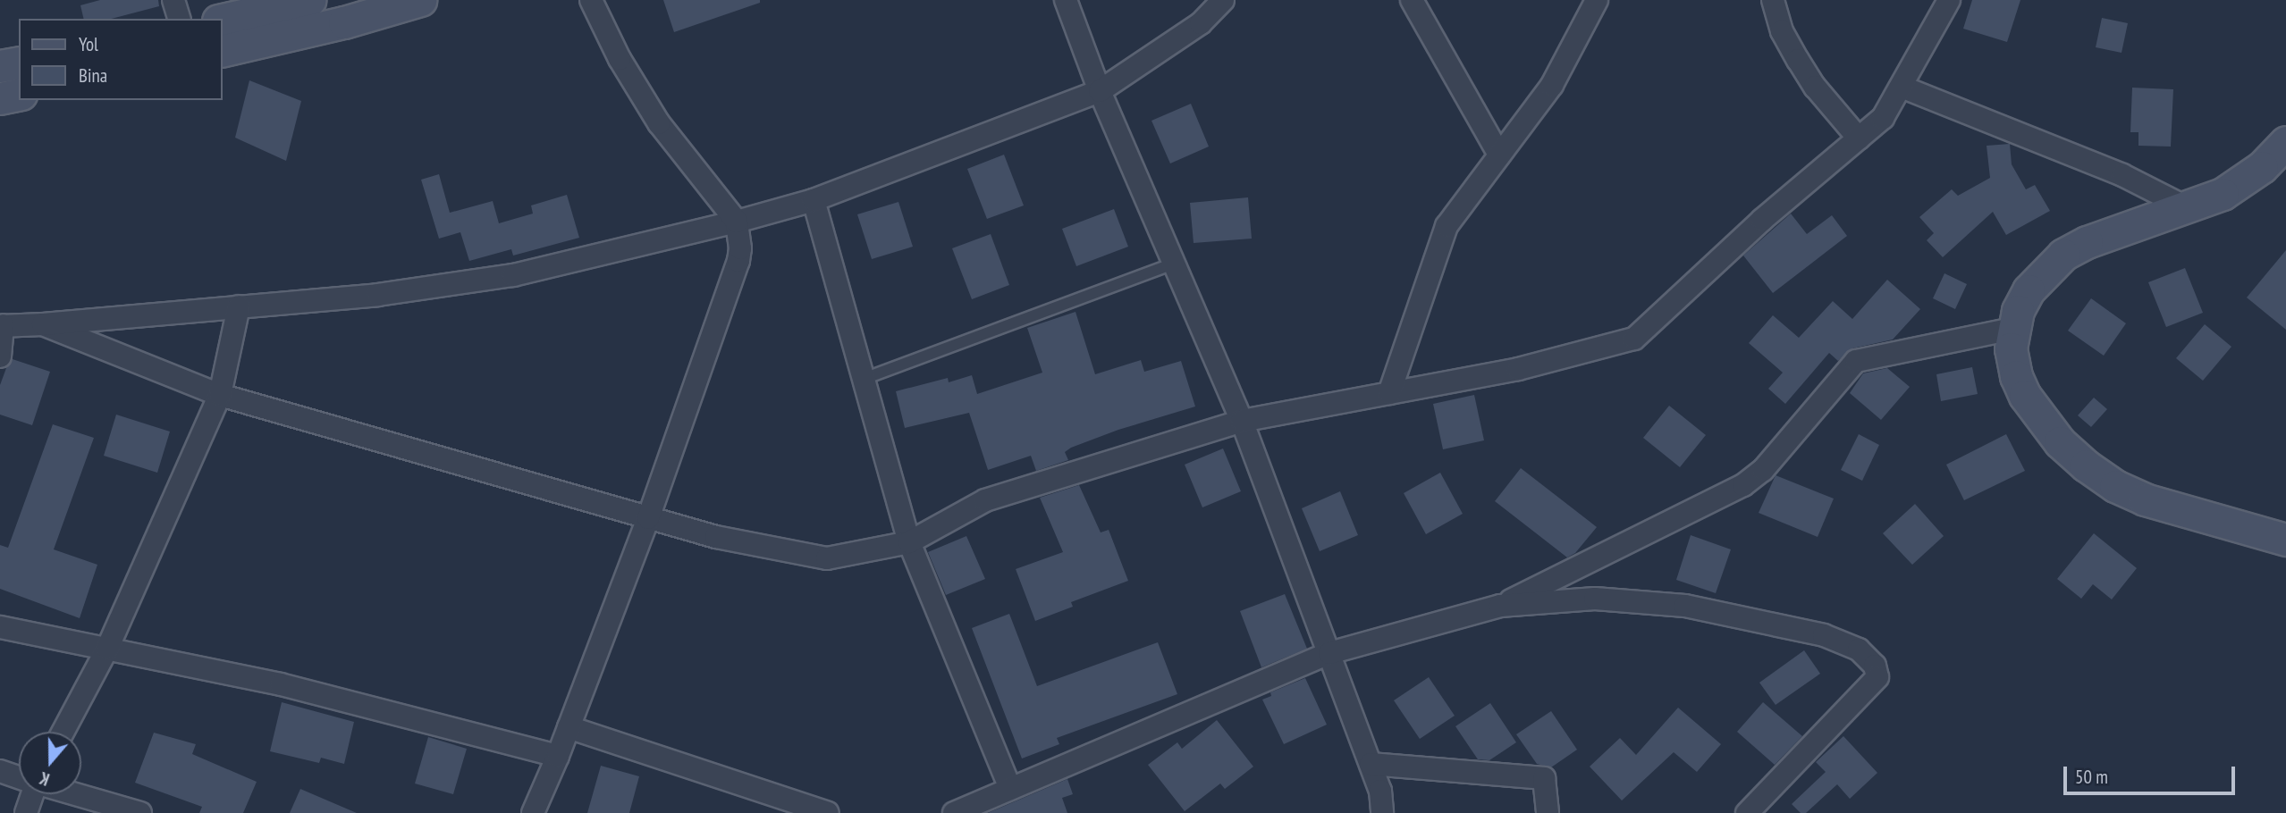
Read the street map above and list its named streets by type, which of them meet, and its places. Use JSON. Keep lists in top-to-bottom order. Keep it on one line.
{"legend":["Yol","Bina"],"scale_bar":"50 m","north":"bottom"}
